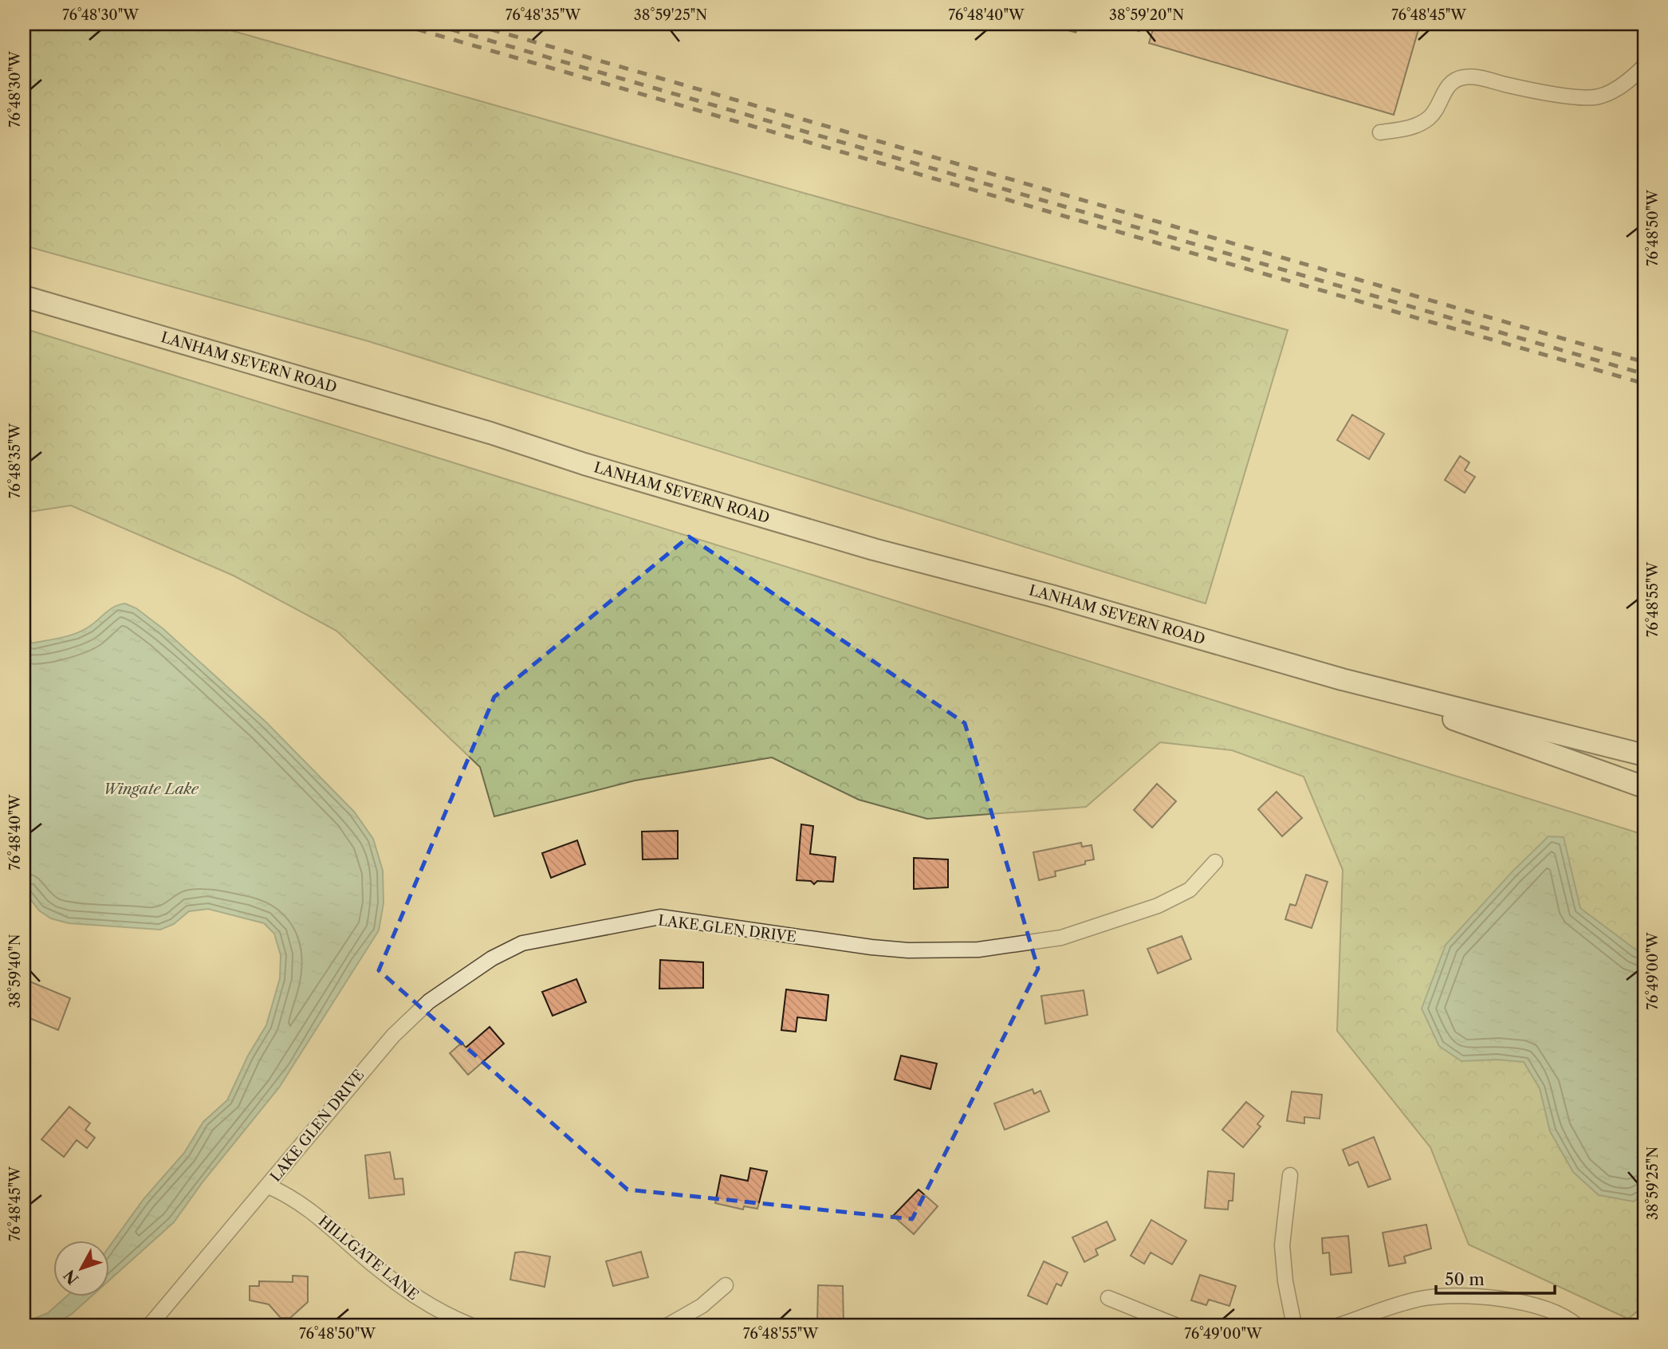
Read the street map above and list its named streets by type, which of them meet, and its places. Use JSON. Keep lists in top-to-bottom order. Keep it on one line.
{"streets":{"main road":["LANHAM SEVERN ROAD"],"street":["LAKE GLEN DRIVE","HILLGATE LANE"]},"crossings":[["LAKE GLEN DRIVE","HILLGATE LANE"]],"water":["Wingate Lake"],"scale_bar":"50 m","north":"bottom left","coordinates":["76°48'30\"W","76°48'35\"W","38°59'25\"N","76°48'40\"W","38°59'20\"N","76°48'45\"W","76°48'50\"W","76°48'55\"W","76°49'00\"W","38°59'40\"N"]}
